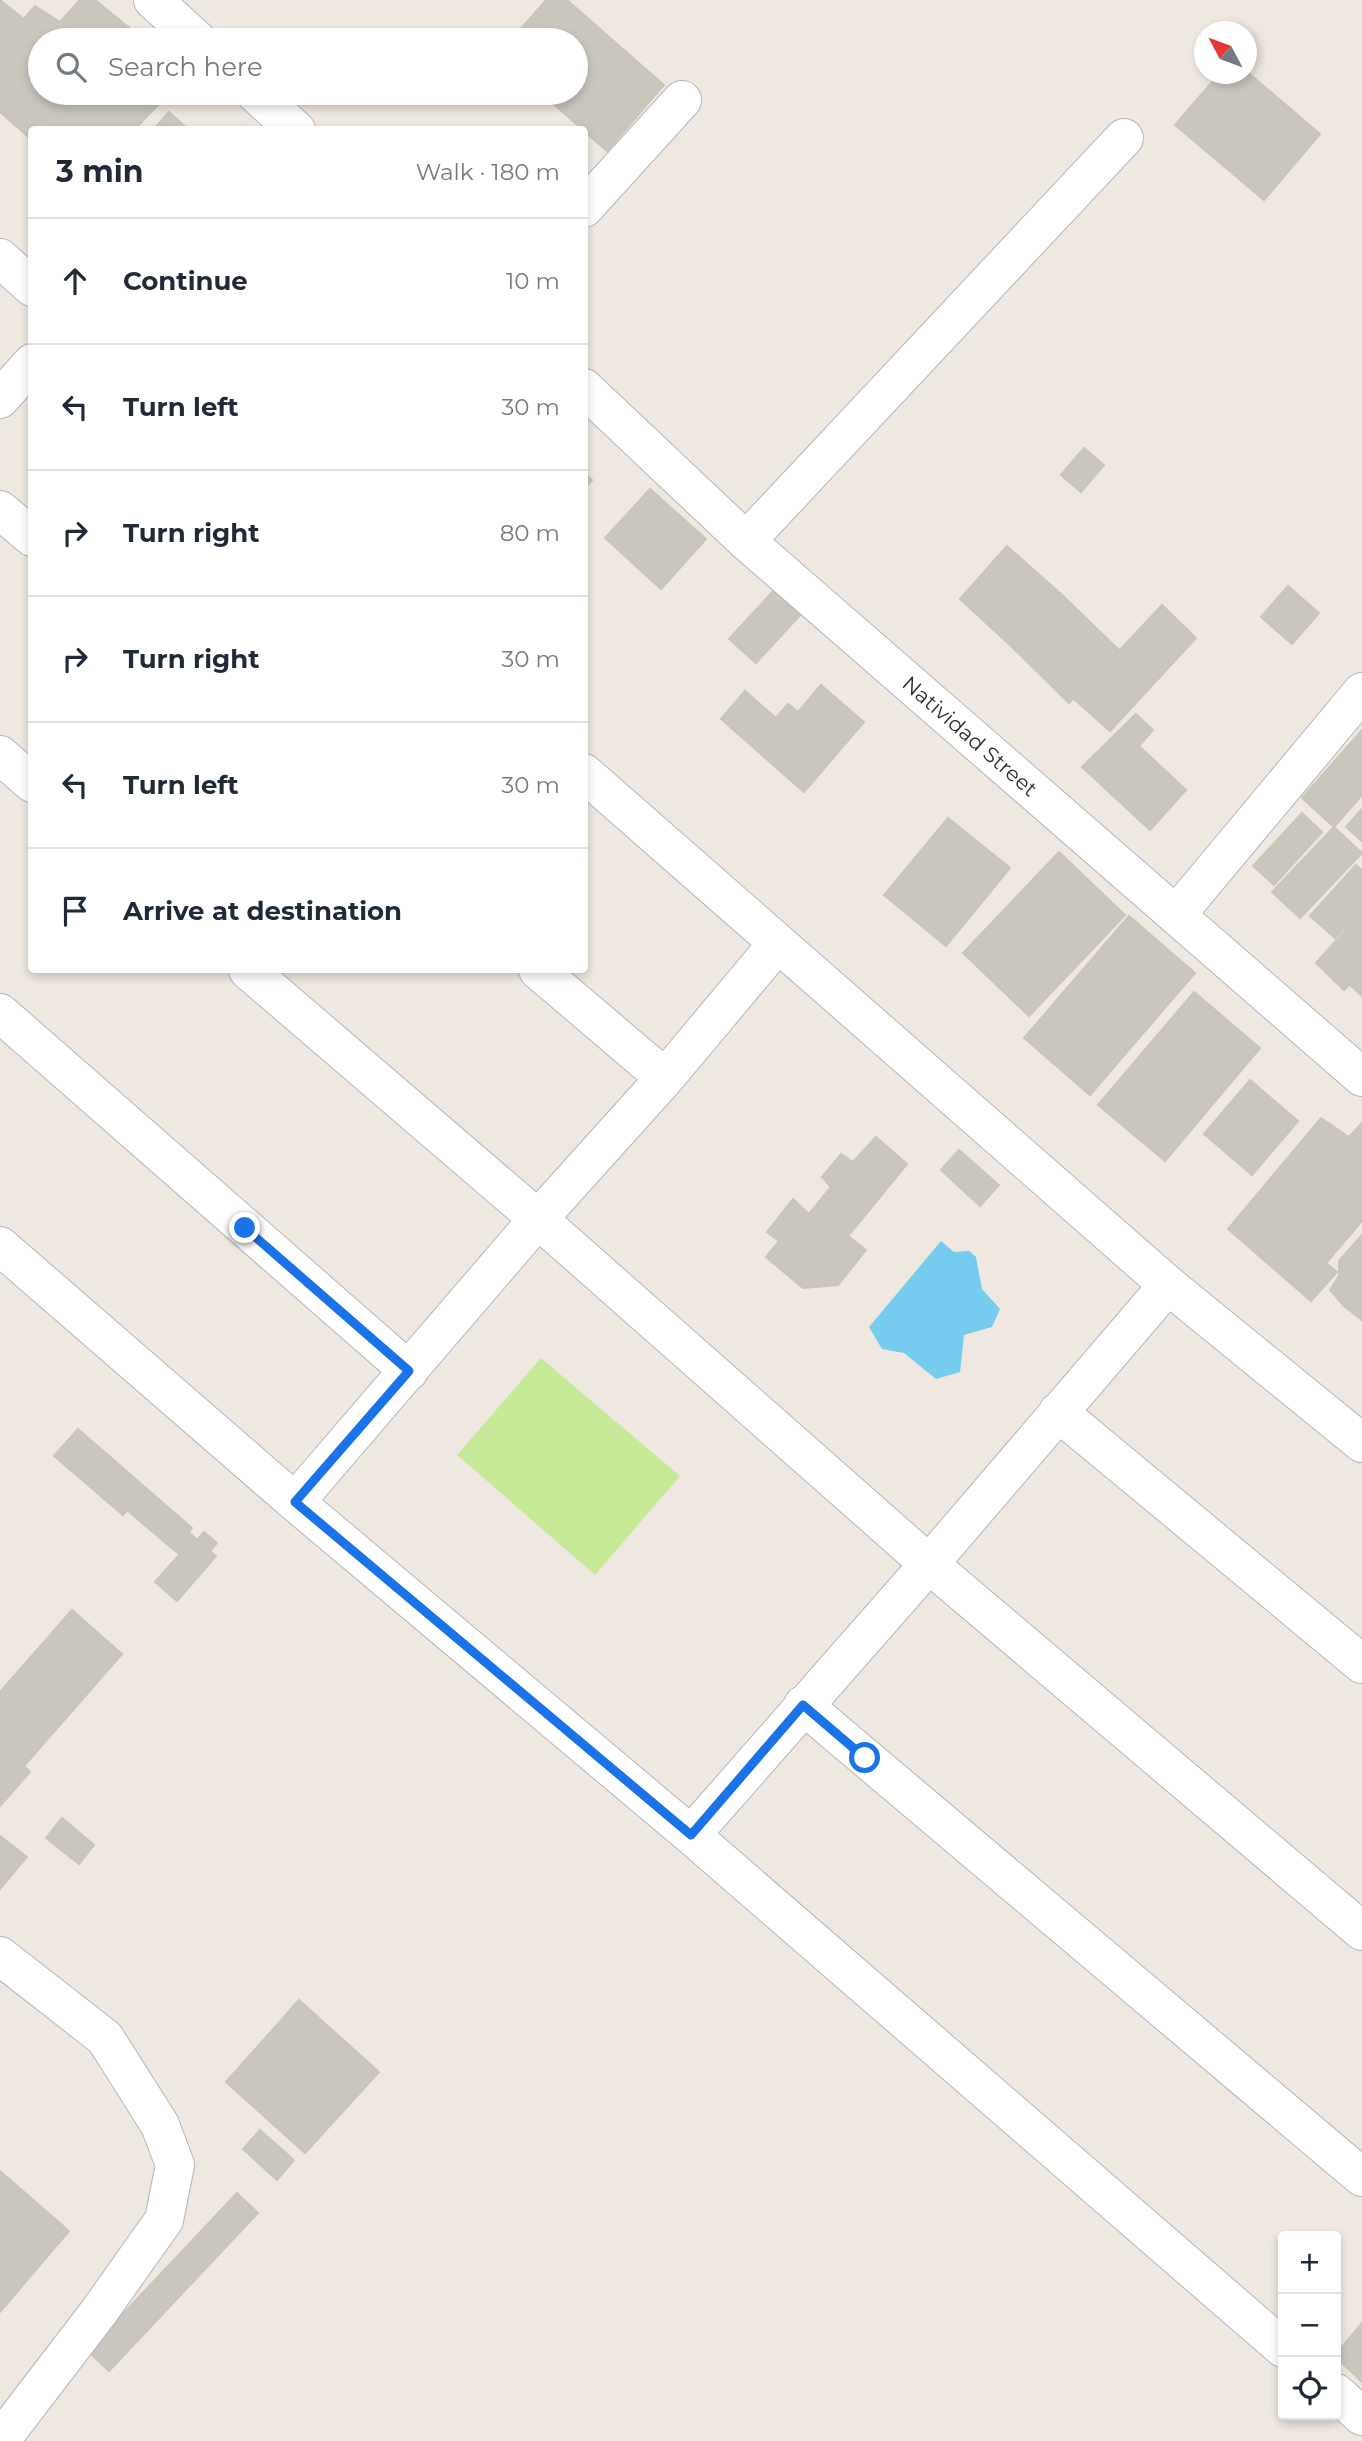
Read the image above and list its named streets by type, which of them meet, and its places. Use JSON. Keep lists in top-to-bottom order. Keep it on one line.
{"streets":{"street":["Natividad Street"]},"north":"top left","page":{"search":"Search here","heading":["3 min","Walk · 180 m"],"list":[["Continue","10 m"],["Turn left","30 m"],["Turn right","80 m"],["Turn right","30 m"],["Turn left","30 m"],"Arrive at destination"],"map_buttons":["+","−"]}}
